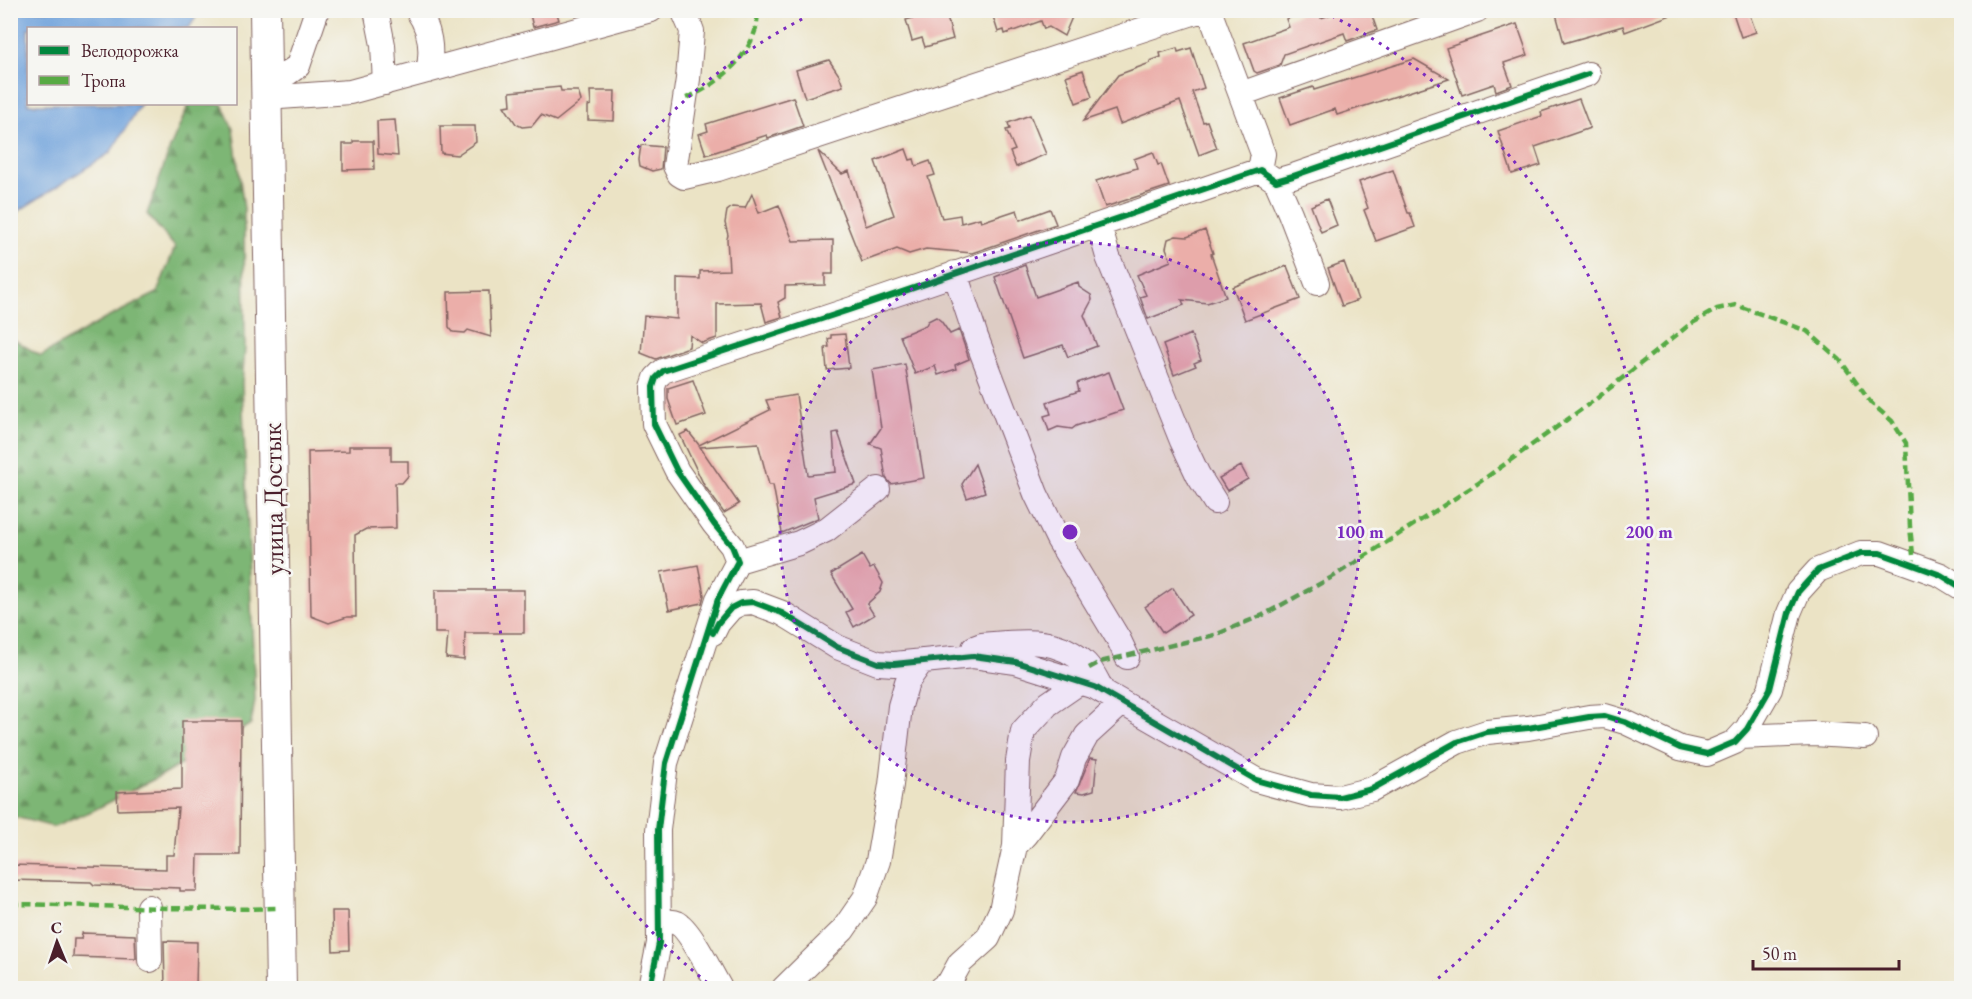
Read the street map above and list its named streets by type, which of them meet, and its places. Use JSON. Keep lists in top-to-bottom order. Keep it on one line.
{"streets":{"main road":["улица Достык"]},"legend":["Велодорожка","Тропа"],"scale_bar":"50 m","north":"top","rings":["100 m","200 m"]}
